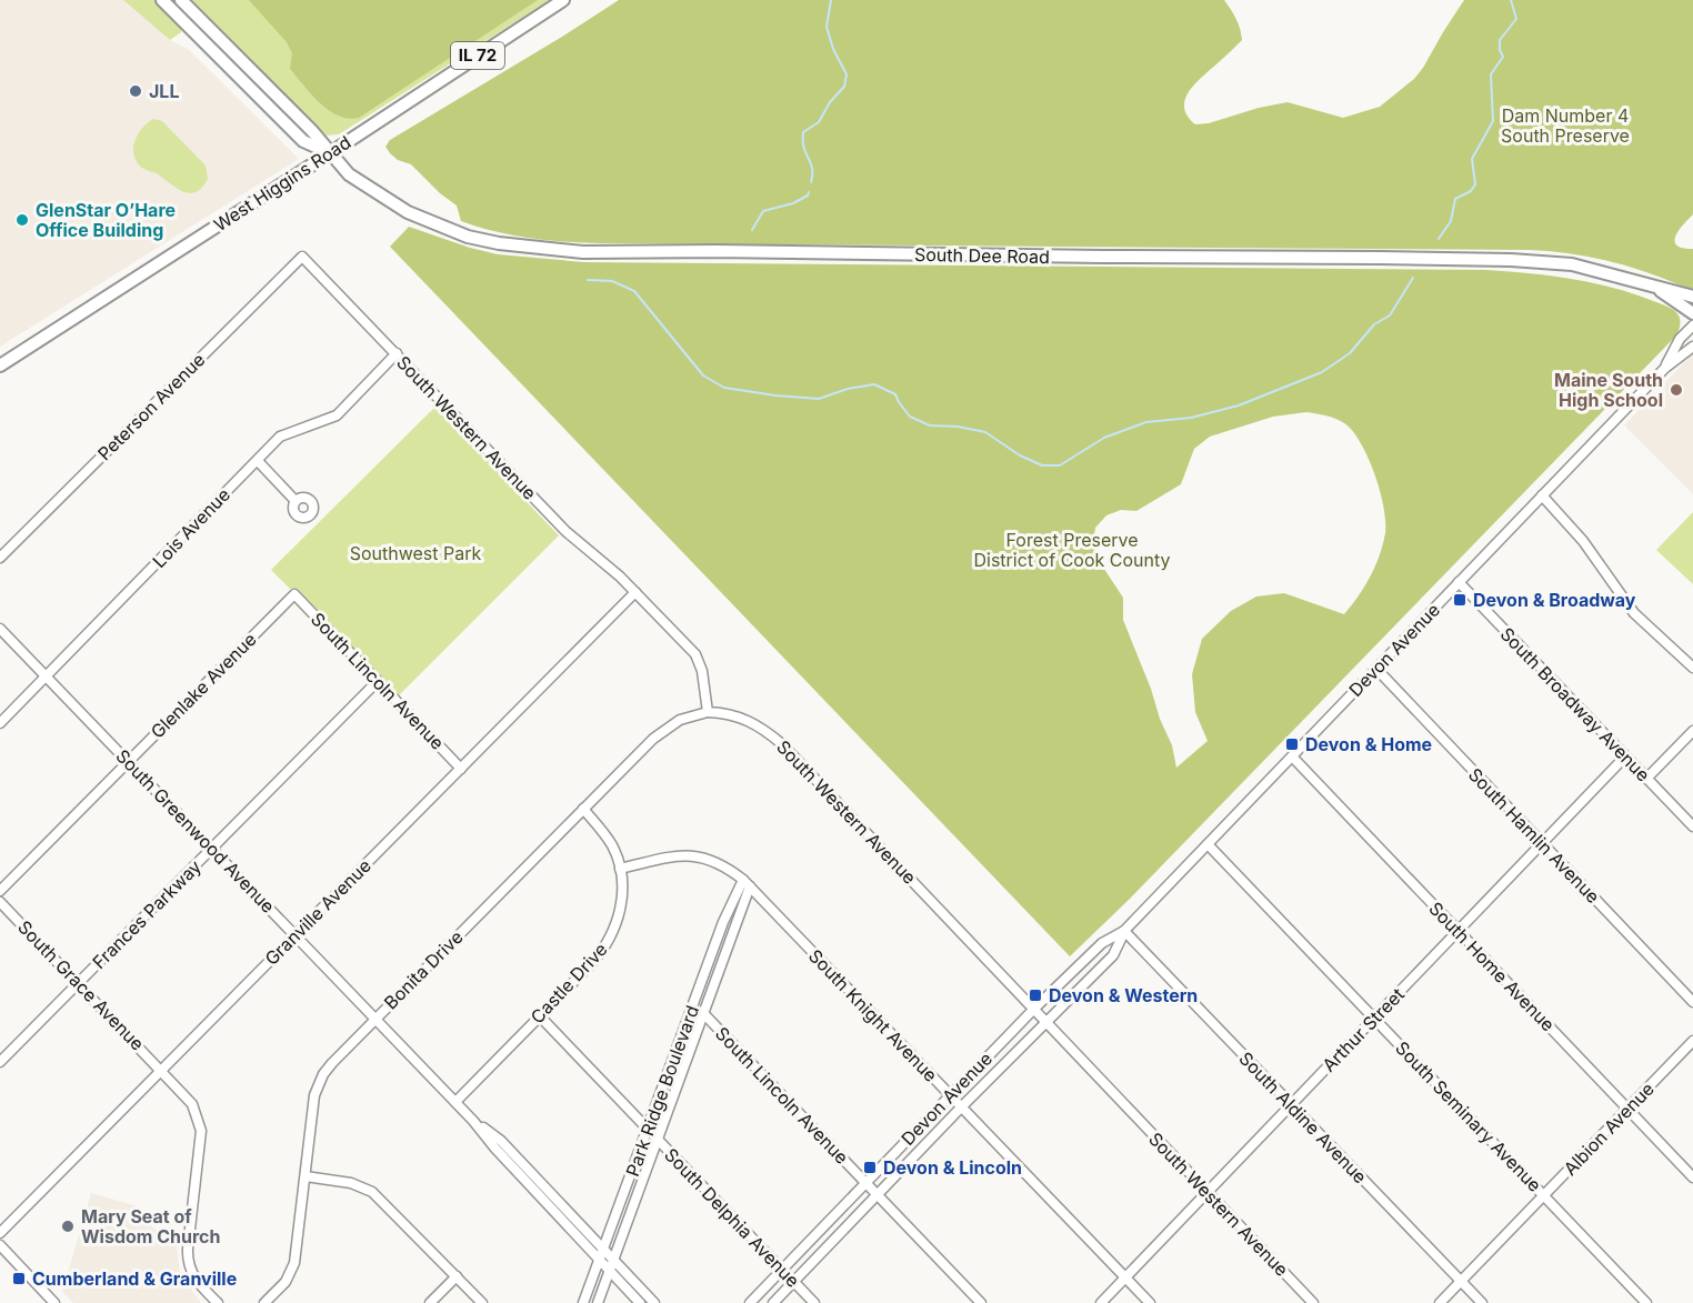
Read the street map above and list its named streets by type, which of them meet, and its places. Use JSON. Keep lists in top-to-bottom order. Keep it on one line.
{"streets":{"main road":["IL 72","West Higgins Road","South Dee Road"],"street":["Peterson Avenue","South Western Avenue","Lois Avenue","Devon Avenue","South Lincoln Avenue","Glenlake Avenue","South Broadway Avenue","South Greenwood Avenue","South Hamlin Avenue","Granville Avenue","Frances Parkway","South Home Avenue","Bonita Drive","Castle Drive","South Grace Avenue","South Knight Avenue","Arthur Street","Park Ridge Boulevard","South Seminary Avenue","South Aldine Avenue","Albion Avenue","South Delphia Avenue"]},"crossings":[["West Higgins Road","South Dee Road"],["Peterson Avenue","South Western Avenue"],["South Western Avenue","Lois Avenue"],["South Western Avenue","Devon Avenue"],["South Western Avenue","Granville Avenue"],["South Western Avenue","Bonita Drive"],["South Western Avenue","Arthur Street"],["Lois Avenue","South Greenwood Avenue"],["Devon Avenue","South Lincoln Avenue"],["Devon Avenue","South Broadway Avenue"],["Devon Avenue","South Hamlin Avenue"],["Devon Avenue","South Home Avenue"],["Devon Avenue","South Knight Avenue"],["Devon Avenue","South Seminary Avenue"],["Devon Avenue","South Aldine Avenue"],["Devon Avenue","South Delphia Avenue"],["South Lincoln Avenue","Glenlake Avenue"],["South Lincoln Avenue","Granville Avenue"],["South Lincoln Avenue","Frances Parkway"],["South Lincoln Avenue","Park Ridge Boulevard"],["Glenlake Avenue","South Greenwood Avenue"],["South Broadway Avenue","Arthur Street"],["South Greenwood Avenue","Granville Avenue"],["South Greenwood Avenue","Frances Parkway"],["South Greenwood Avenue","Bonita Drive"],["South Greenwood Avenue","Castle Drive"],["South Greenwood Avenue","Park Ridge Boulevard"],["South Hamlin Avenue","Arthur Street"],["Granville Avenue","South Grace Avenue"],["Frances Parkway","South Grace Avenue"],["South Home Avenue","Arthur Street"],["South Home Avenue","Albion Avenue"],["Bonita Drive","Castle Drive"],["Castle Drive","South Knight Avenue"],["Castle Drive","South Delphia Avenue"],["South Knight Avenue","Arthur Street"],["South Knight Avenue","Park Ridge Boulevard"],["Arthur Street","South Seminary Avenue"],["Arthur Street","South Aldine Avenue"],["Park Ridge Boulevard","South Delphia Avenue"],["South Seminary Avenue","Albion Avenue"],["South Aldine Avenue","Albion Avenue"]],"parks":["Dam Number 4 South Preserve","Forest Preserve District of Cook County","Southwest Park"],"places":{"other":["JLL","GlenStar O’Hare Office Building","Maine South High School","Mary Seat of Wisdom Church"],"transit":["Devon & Broadway","Devon & Home","Devon & Western","Devon & Lincoln","Cumberland & Granville"]}}
